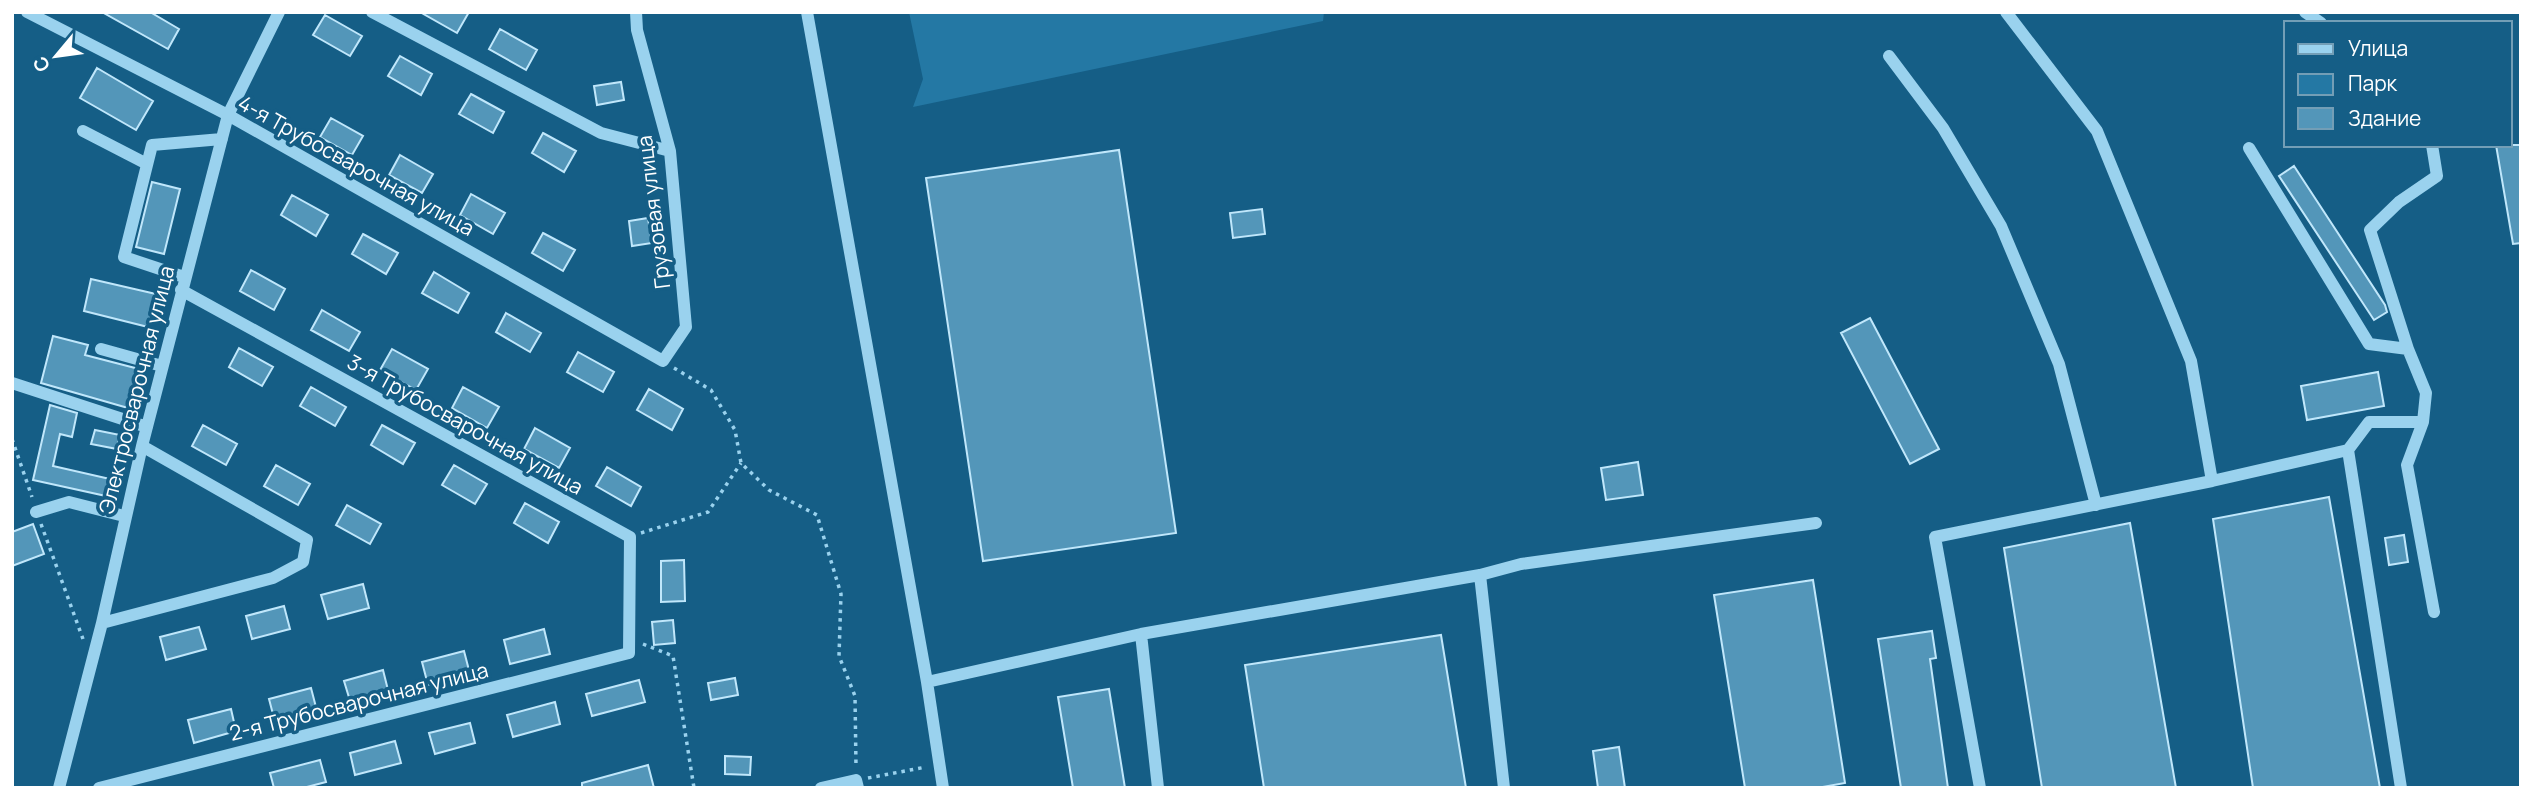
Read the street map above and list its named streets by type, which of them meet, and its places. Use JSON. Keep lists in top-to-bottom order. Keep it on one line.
{"streets":{"street":["4-я Трубосварочная улица","Грузовая улица","Электросварочная улица","3-я Трубосварочная улица","2-я Трубосварочная улица"]},"crossings":[["4-я Трубосварочная улица","Грузовая улица"],["4-я Трубосварочная улица","Электросварочная улица"],["Электросварочная улица","3-я Трубосварочная улица"]],"legend":["Улица","Парк","Здание"],"north":"bottom left"}
